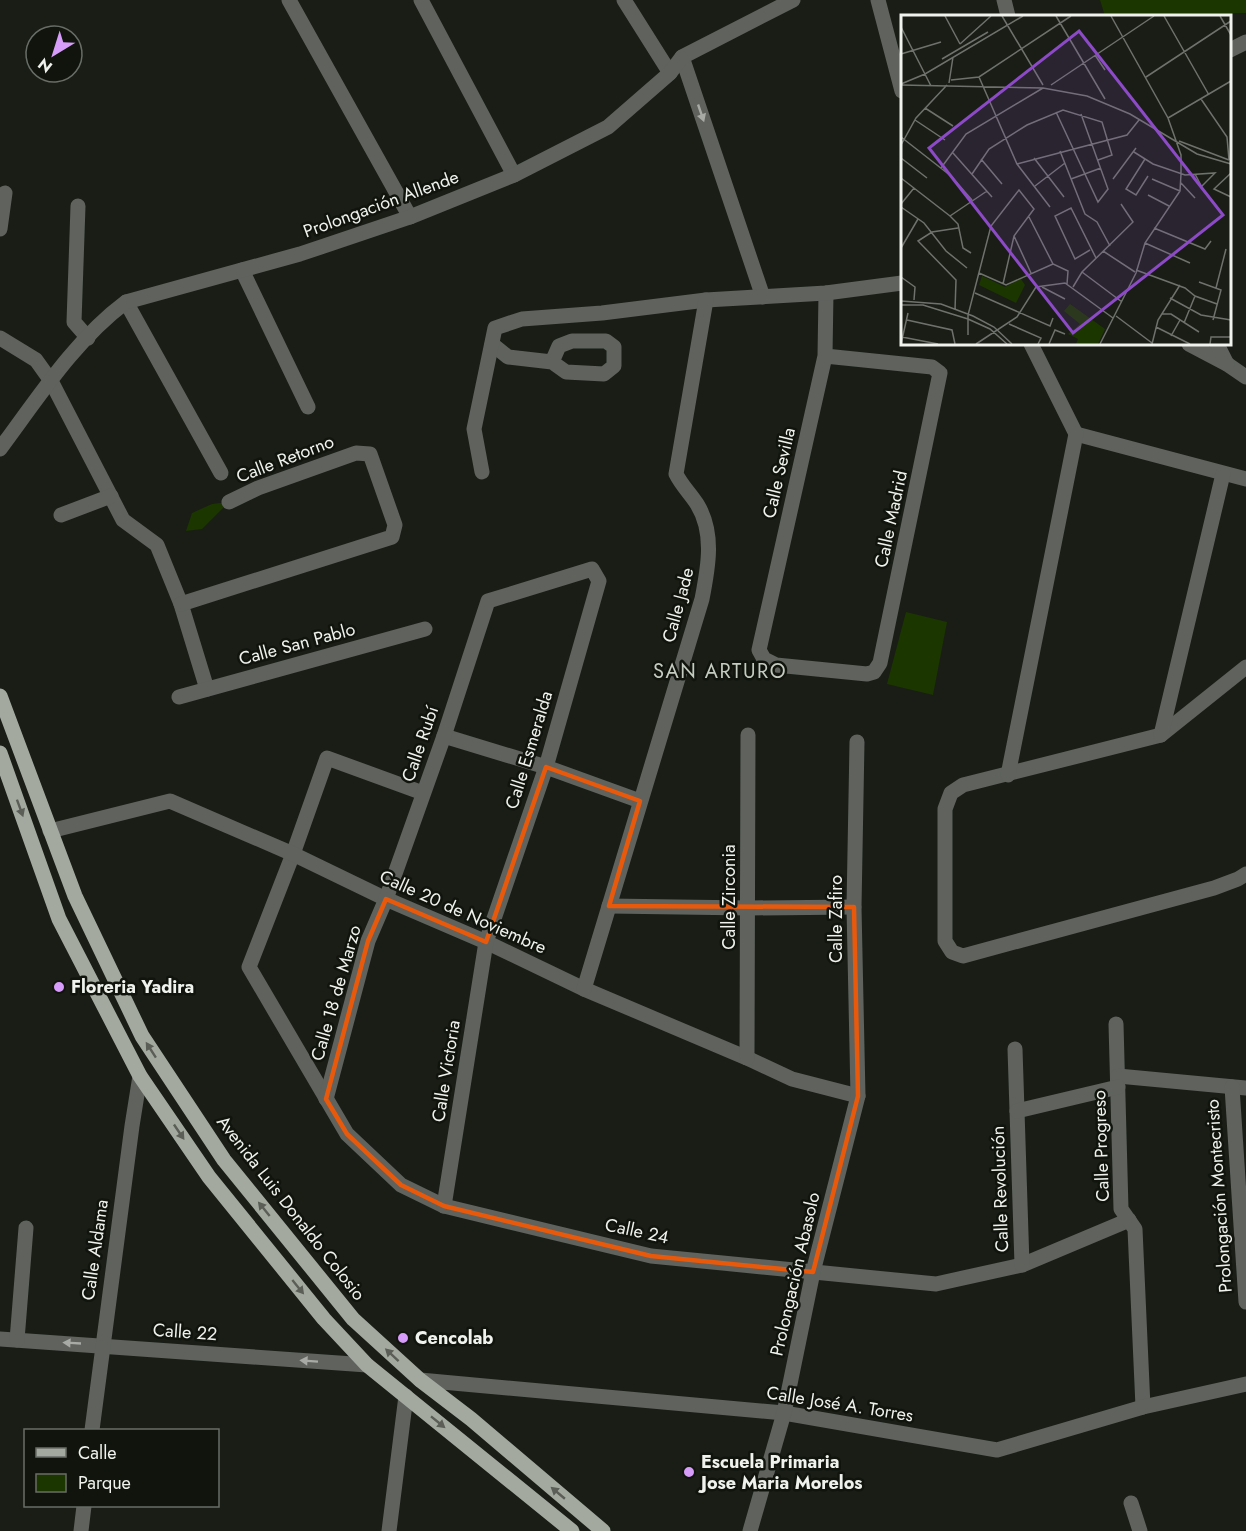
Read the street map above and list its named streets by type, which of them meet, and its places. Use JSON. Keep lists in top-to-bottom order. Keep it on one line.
{"streets":{"main road":["Avenida Luis Donaldo Colosio"],"street":["Prolongación Allende","Calle Retorno","Calle Sevilla","Calle Madrid","Calle Jade","Calle San Pablo","Calle Rubí","Calle Esmeralda","Calle Zirconia","Calle 20 de Noviembre","Calle Zafiro","Calle 18 de Marzo","Calle Victoria","Calle Progreso","Calle Revolución","Prolongación Montecristo","Calle 24","Calle Aldama","Prolongación Abasolo","Calle 22","Calle José A. Torres"]},"crossings":[["Calle Sevilla","Calle Madrid"],["Calle Jade","Calle 20 de Noviembre"],["Calle Rubí","Calle Esmeralda"],["Calle Rubí","Calle 20 de Noviembre"],["Calle Rubí","Calle 18 de Marzo"],["Calle Esmeralda","Calle 20 de Noviembre"],["Calle Esmeralda","Calle Victoria"],["Calle Zirconia","Calle 20 de Noviembre"],["Calle 20 de Noviembre","Calle Zafiro"],["Calle 20 de Noviembre","Calle 18 de Marzo"],["Calle 20 de Noviembre","Calle Victoria"],["Calle 20 de Noviembre","Avenida Luis Donaldo Colosio"],["Calle 20 de Noviembre","Calle 24"],["Calle 20 de Noviembre","Prolongación Abasolo"],["Calle Zafiro","Prolongación Abasolo"],["Calle 18 de Marzo","Calle 24"],["Calle Victoria","Calle 24"],["Calle Progreso","Calle 24"],["Calle Progreso","Calle José A. Torres"],["Calle Revolución","Calle 24"],["Avenida Luis Donaldo Colosio","Calle José A. Torres"],["Calle 24","Prolongación Abasolo"],["Calle Aldama","Calle 22"],["Prolongación Abasolo","Calle José A. Torres"]],"one_way":["Calle 22"],"districts":["SAN ARTURO"],"places":["Floreria Yadira","Cencolab","Escuela Primaria Jose Maria Morelos"],"legend":["Calle","Parque"],"north":"bottom left"}
